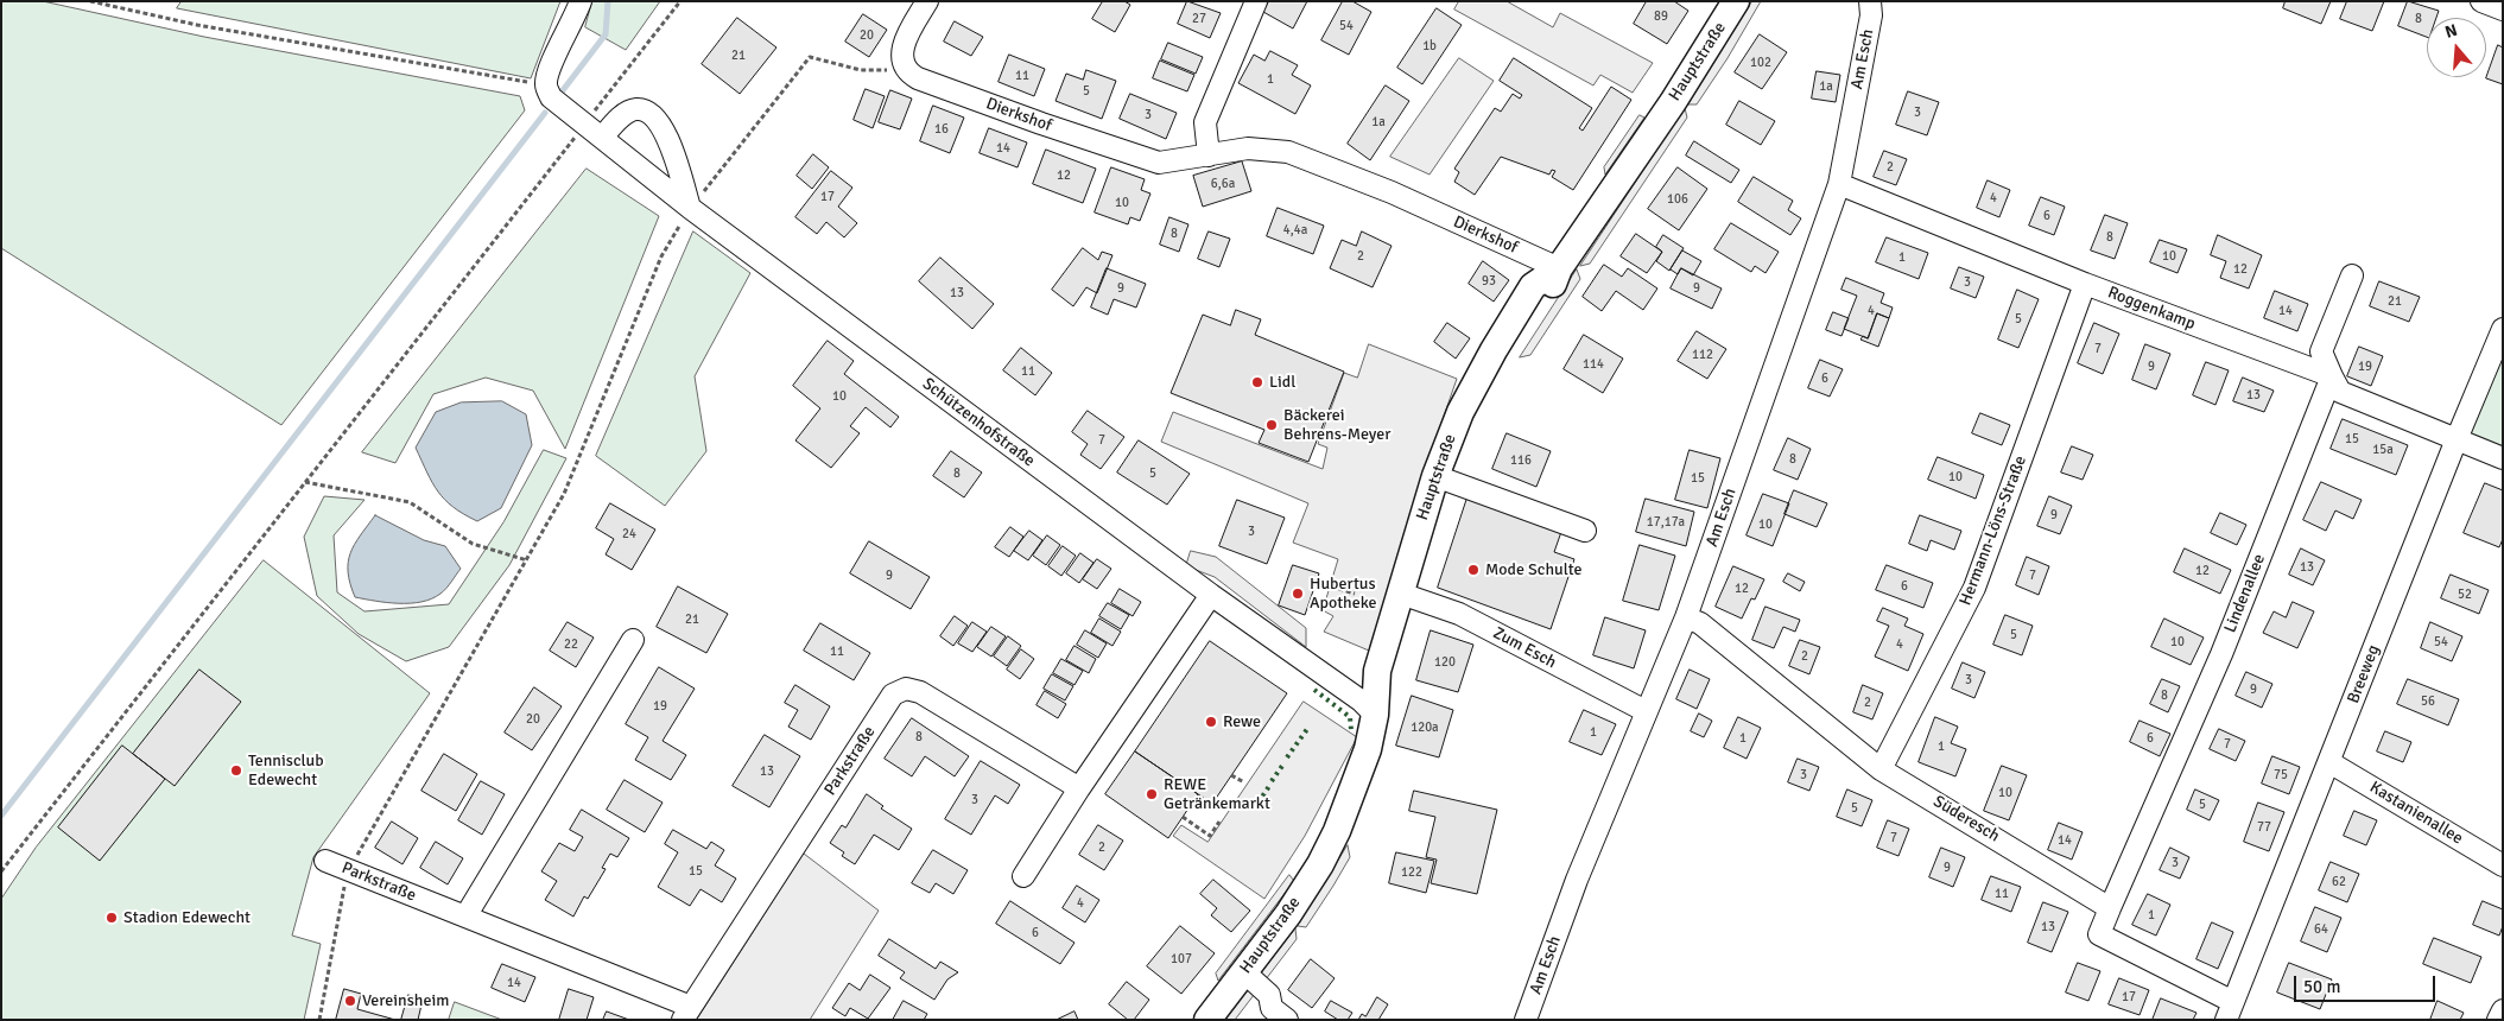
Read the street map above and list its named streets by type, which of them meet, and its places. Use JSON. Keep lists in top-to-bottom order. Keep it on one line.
{"streets":{"main road":["Hauptstraße"],"street":["Am Esch","Dierkshof","Roggenkamp","Schützenhofstraße","Hermann-Löns-Straße","Lindenallee","Zum Esch","Breeweg","Parkstraße","Kastanienallee","Süderesch"]},"crossings":[["Am Esch","Roggenkamp"],["Am Esch","Zum Esch"],["Am Esch","Süderesch"],["Hauptstraße","Dierkshof"],["Hauptstraße","Schützenhofstraße"],["Hauptstraße","Zum Esch"],["Roggenkamp","Hermann-Löns-Straße"],["Roggenkamp","Lindenallee"],["Roggenkamp","Breeweg"],["Hermann-Löns-Straße","Süderesch"],["Lindenallee","Süderesch"],["Breeweg","Kastanienallee"]],"places":["Lidl","Bäckerei Behrens-Meyer","Mode Schulte","Hubertus Apotheke","Rewe","Tennisclub Edewecht","REWE Getränkemarkt","Stadion Edewecht","Vereinsheim"],"house_numbers":["89","27","8","54","20","1b","21","102","11","1","1a","5","3","3","1a","16","14","2","12","6,6a","17","4","106","10","6","4,4a","8","8","2","10","1","12","93","3","9","9","13","21","4","14","5","7","112","114","9","19","11","6","13","10","15","7","15a","8","116","8","5","10","15","9","17,17a","10","3","24","13","12","9","7","6","12","52","21","5","10","54","22","4","11","2","120","3","9","8","56","2","19","20","120a","1","8","1","6","7","1","13","3","75","10","3","5","5","77","7","14","2","3","9","15","122","62","11","4","1","13","64","6","107","14","17"],"scale_bar":"50 m","north":"top"}
